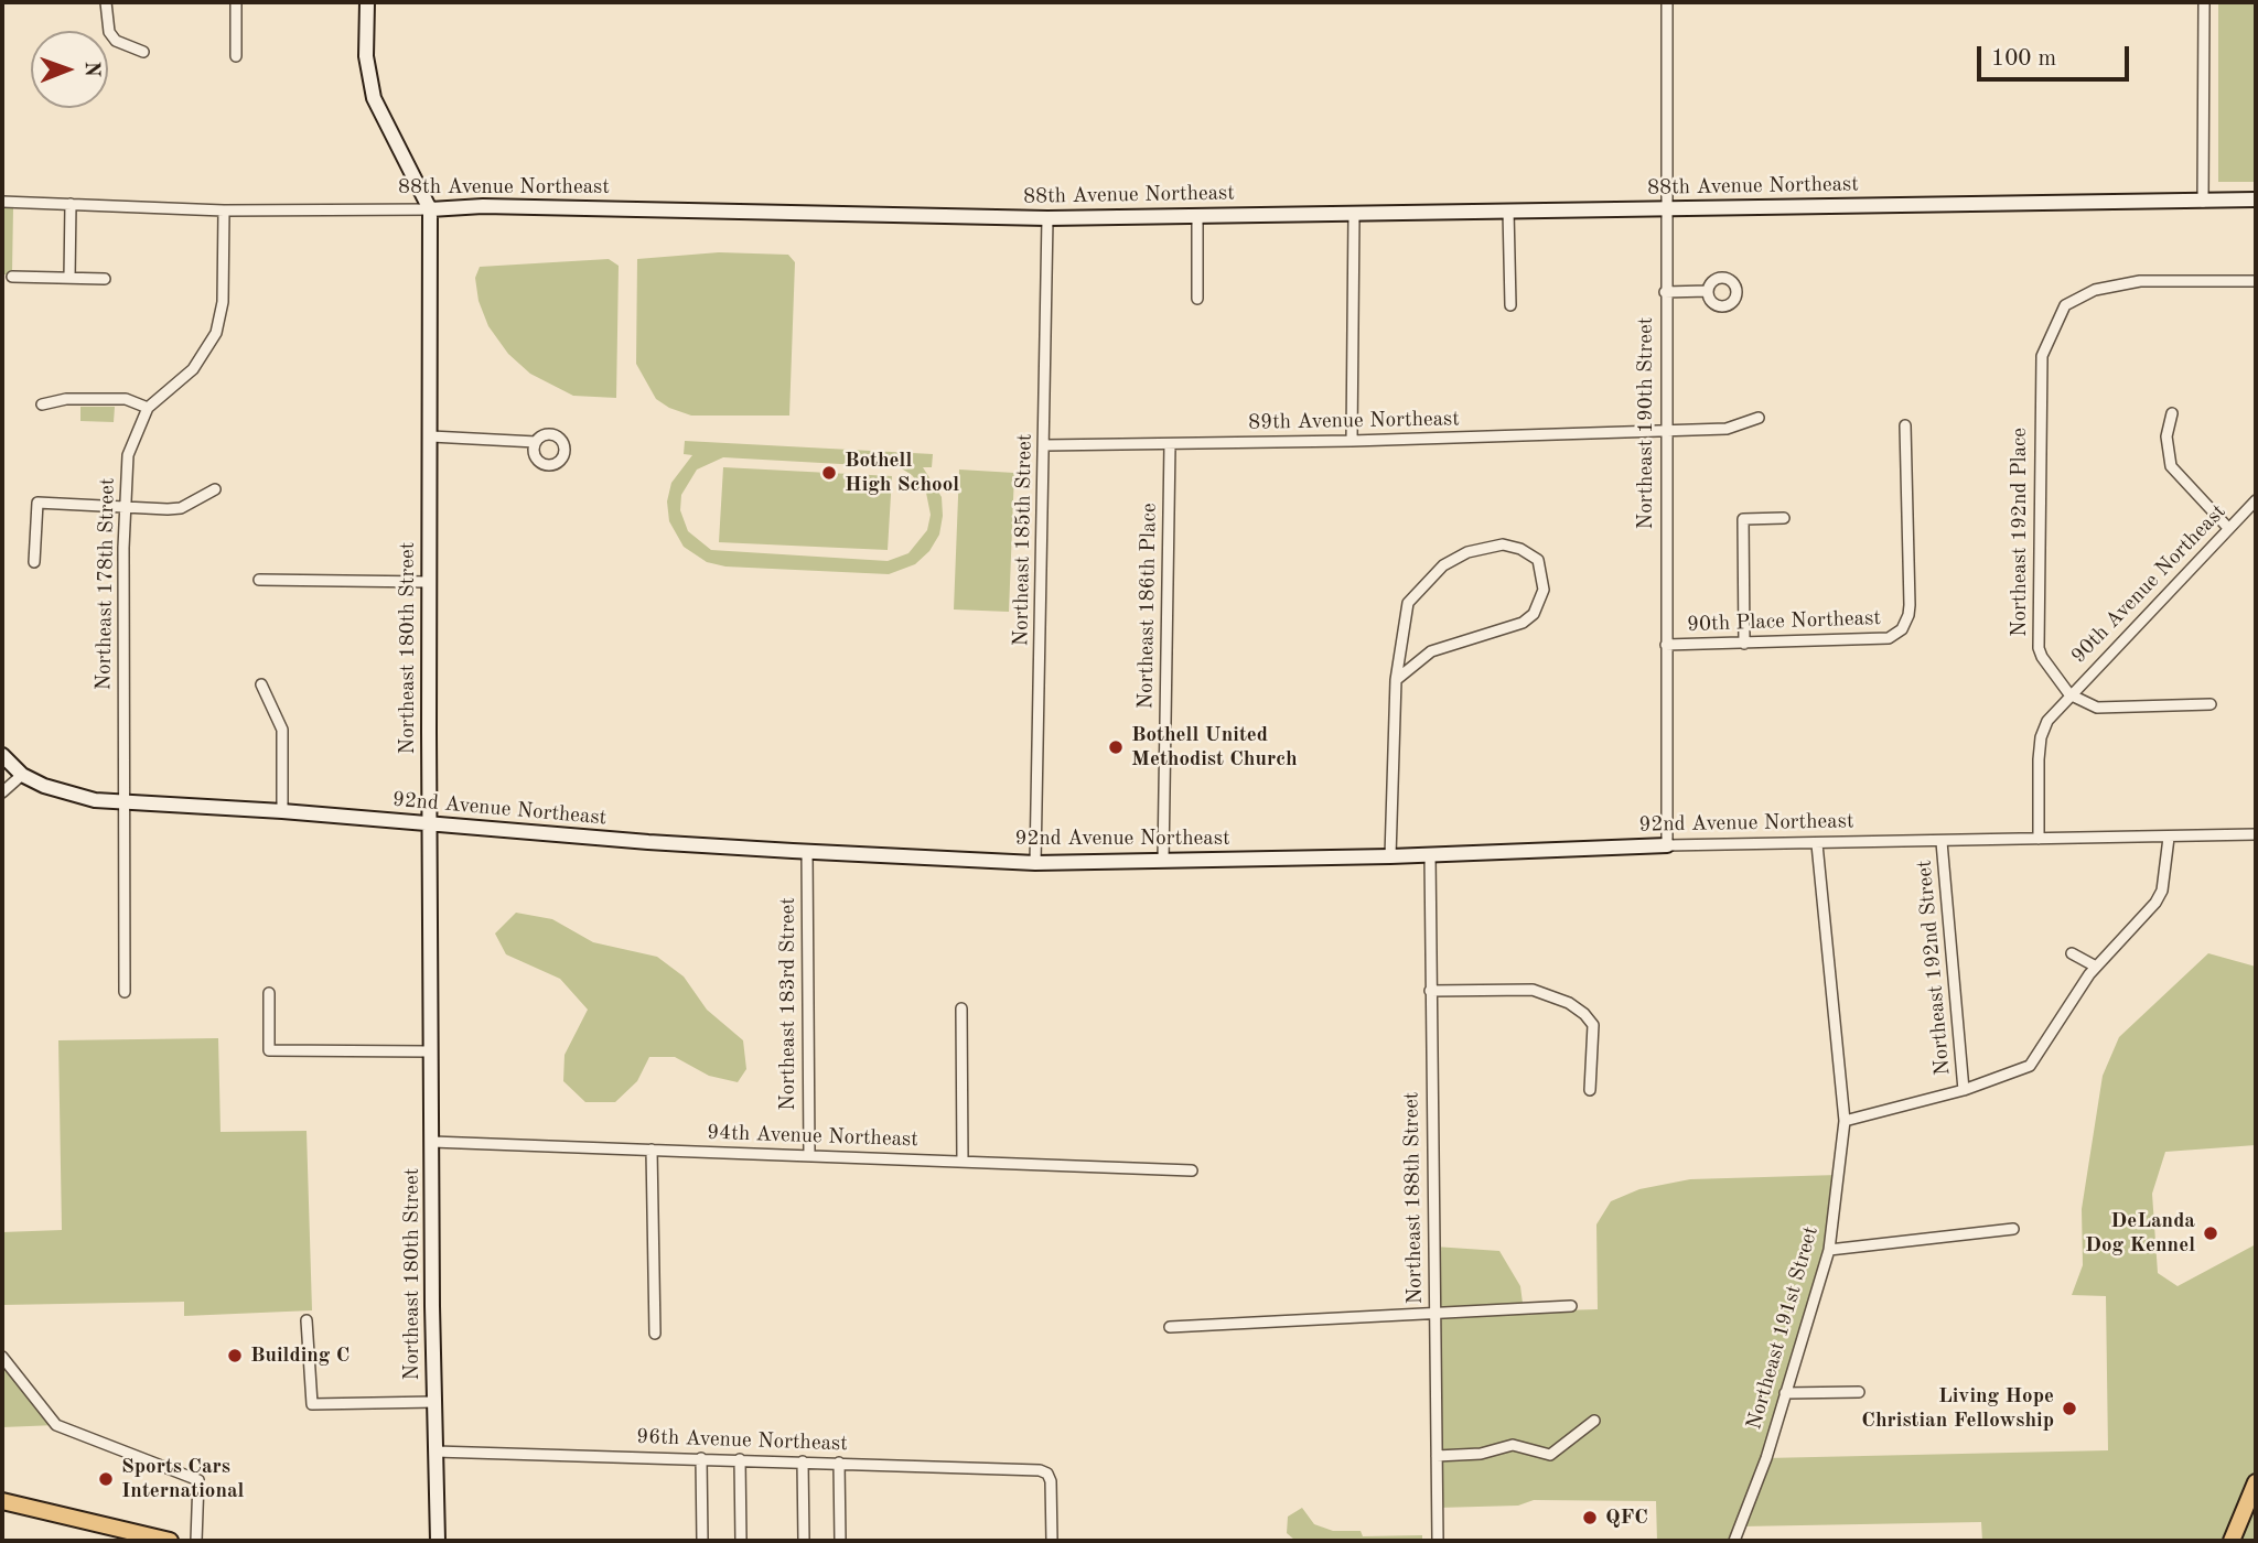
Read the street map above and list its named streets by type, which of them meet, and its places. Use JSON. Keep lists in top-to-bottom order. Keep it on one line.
{"streets":{"street":["88th Avenue Northeast","89th Avenue Northeast","Northeast 190th Street","Northeast 192nd Place","Northeast 185th Street","Northeast 178th Street","90th Avenue Northeast","Northeast 186th Place","90th Place Northeast","Northeast 180th Street","92nd Avenue Northeast","Northeast 192nd Street","Northeast 183rd Street","94th Avenue Northeast","Northeast 188th Street","Northeast 191st Street","96th Avenue Northeast"]},"crossings":[["88th Avenue Northeast","Northeast 190th Street"],["88th Avenue Northeast","Northeast 185th Street"],["88th Avenue Northeast","Northeast 178th Street"],["88th Avenue Northeast","Northeast 180th Street"],["89th Avenue Northeast","Northeast 190th Street"],["89th Avenue Northeast","Northeast 185th Street"],["89th Avenue Northeast","Northeast 186th Place"],["Northeast 190th Street","90th Place Northeast"],["Northeast 190th Street","92nd Avenue Northeast"],["Northeast 192nd Place","90th Avenue Northeast"],["Northeast 185th Street","92nd Avenue Northeast"],["Northeast 178th Street","92nd Avenue Northeast"],["Northeast 186th Place","92nd Avenue Northeast"],["Northeast 180th Street","92nd Avenue Northeast"],["Northeast 180th Street","94th Avenue Northeast"],["Northeast 180th Street","96th Avenue Northeast"],["92nd Avenue Northeast","Northeast 192nd Street"],["92nd Avenue Northeast","Northeast 183rd Street"],["92nd Avenue Northeast","Northeast 188th Street"],["92nd Avenue Northeast","Northeast 191st Street"],["Northeast 183rd Street","94th Avenue Northeast"]],"places":["Bothell High School","Bothell United Methodist Church","DeLanda Dog Kennel","Building C","Living Hope Christian Fellowship","Sports Cars International","QFC"],"scale_bar":"100 m","north":"right"}
